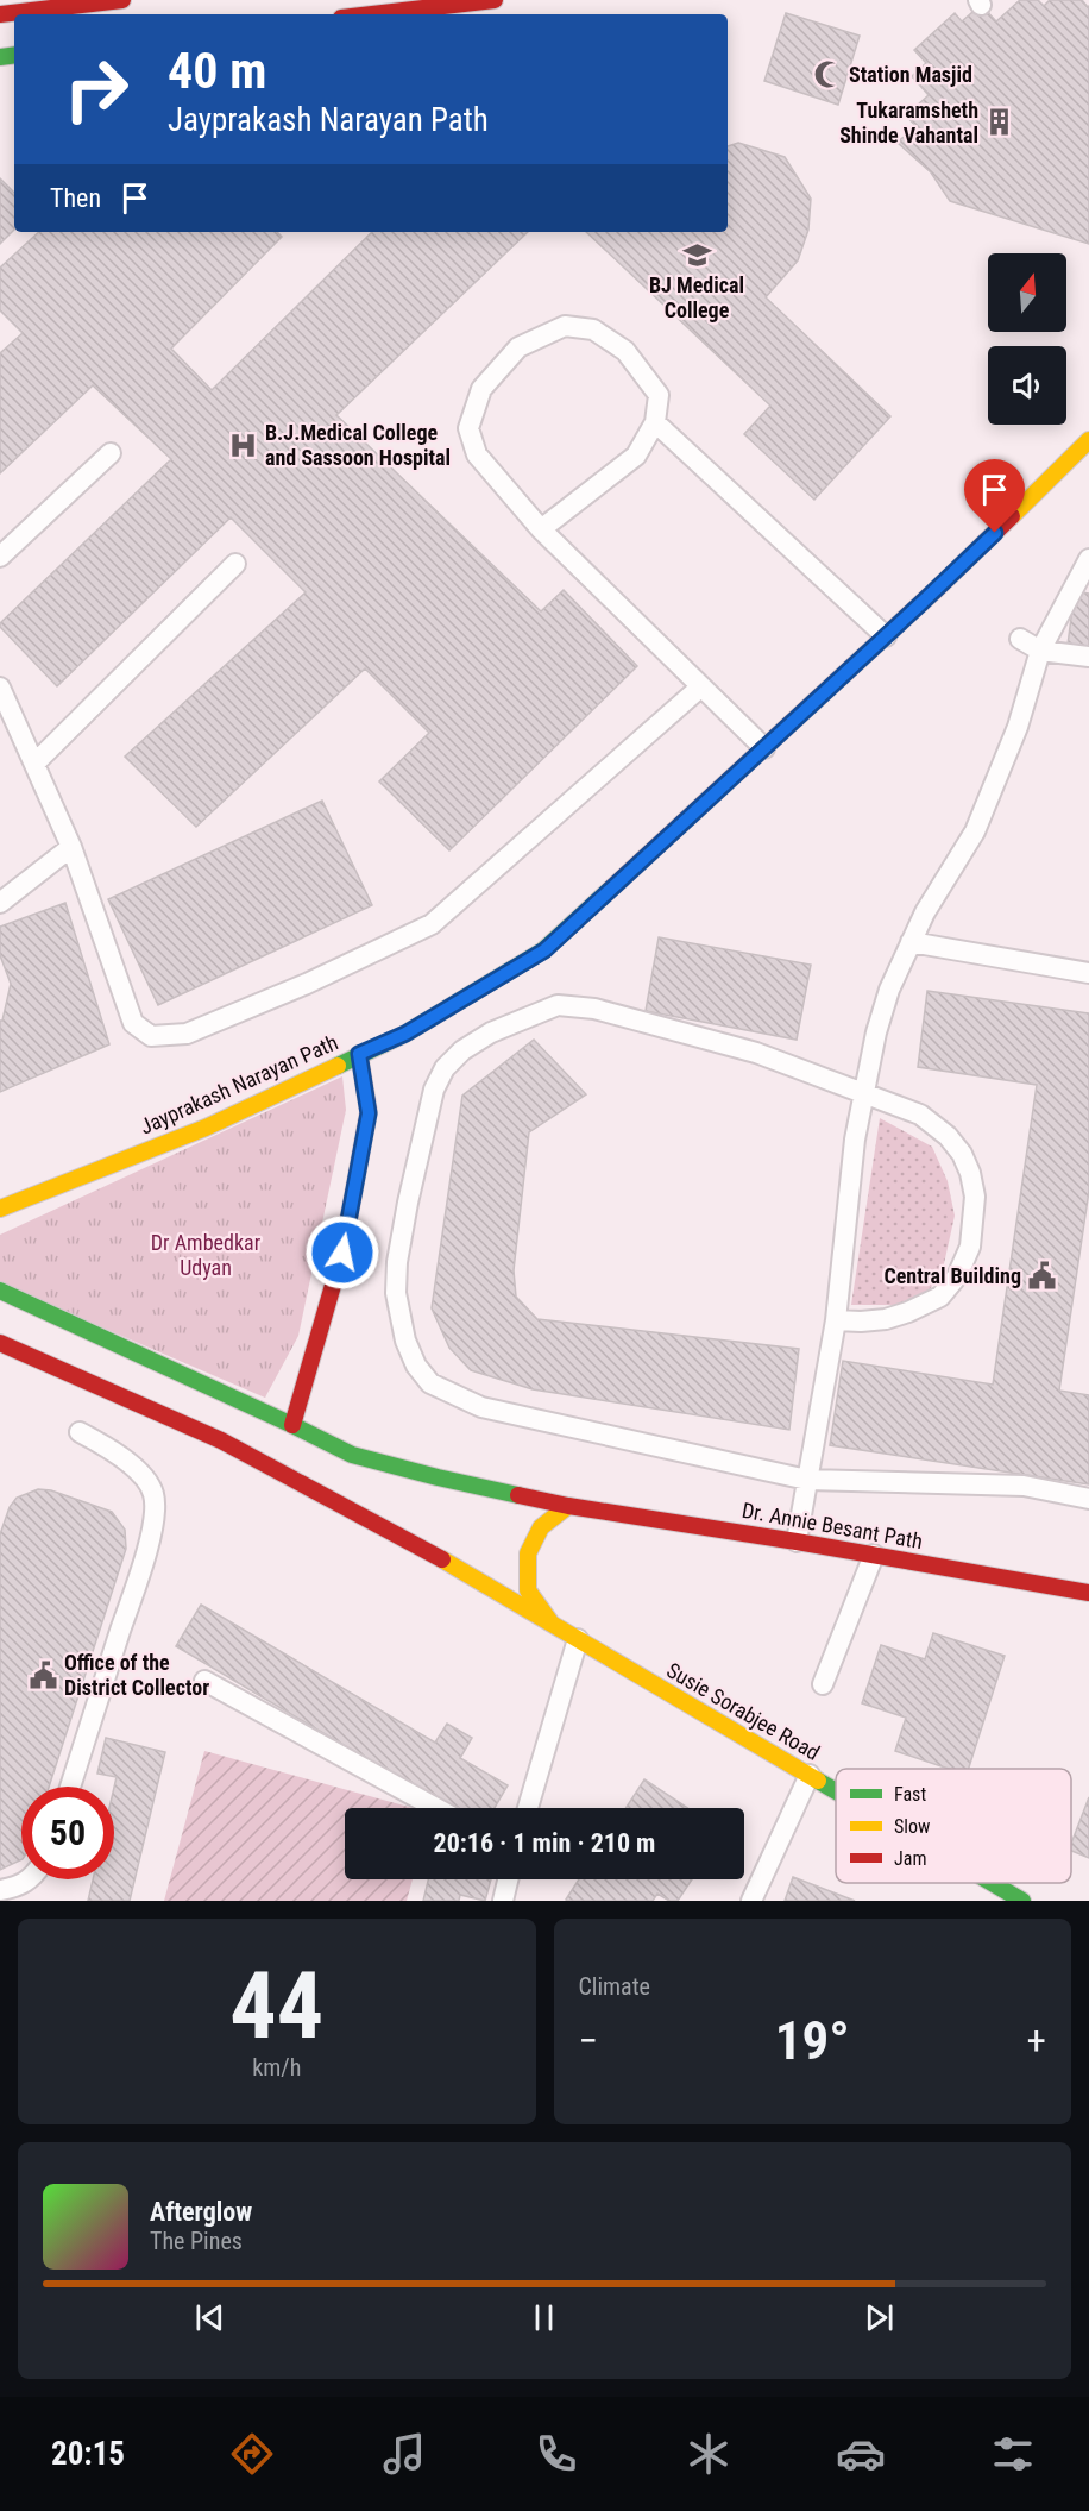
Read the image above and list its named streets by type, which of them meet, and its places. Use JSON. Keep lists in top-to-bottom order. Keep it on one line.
{"streets":{"main road":["Jayprakash Narayan Path","Dr. Annie Besant Path","Susie Sorabjee Road"]},"parks":["Dr Ambedkar Udyan"],"places":{"mosque":["Station Masjid"],"building":["Tukaramsheth Shinde Vahantal"],"school or university":["BJ Medical College"],"hospital":["B.J.Medical College and Sassoon Hospital"],"public building":["Central Building","Office of the District Collector"]},"legend":["Fast","Slow","Jam"],"north":"top","page":{"turn":["40 m","Jayprakash Narayan Path"],"then":"Then","limit":"50","trip":"20:16 · 1 min · 210 m","tile":[["44","km/h"],"Climate"],"heat":["−","19°","+"],"song":["Afterglow","The Pines"],"tabs":"20:15"}}
